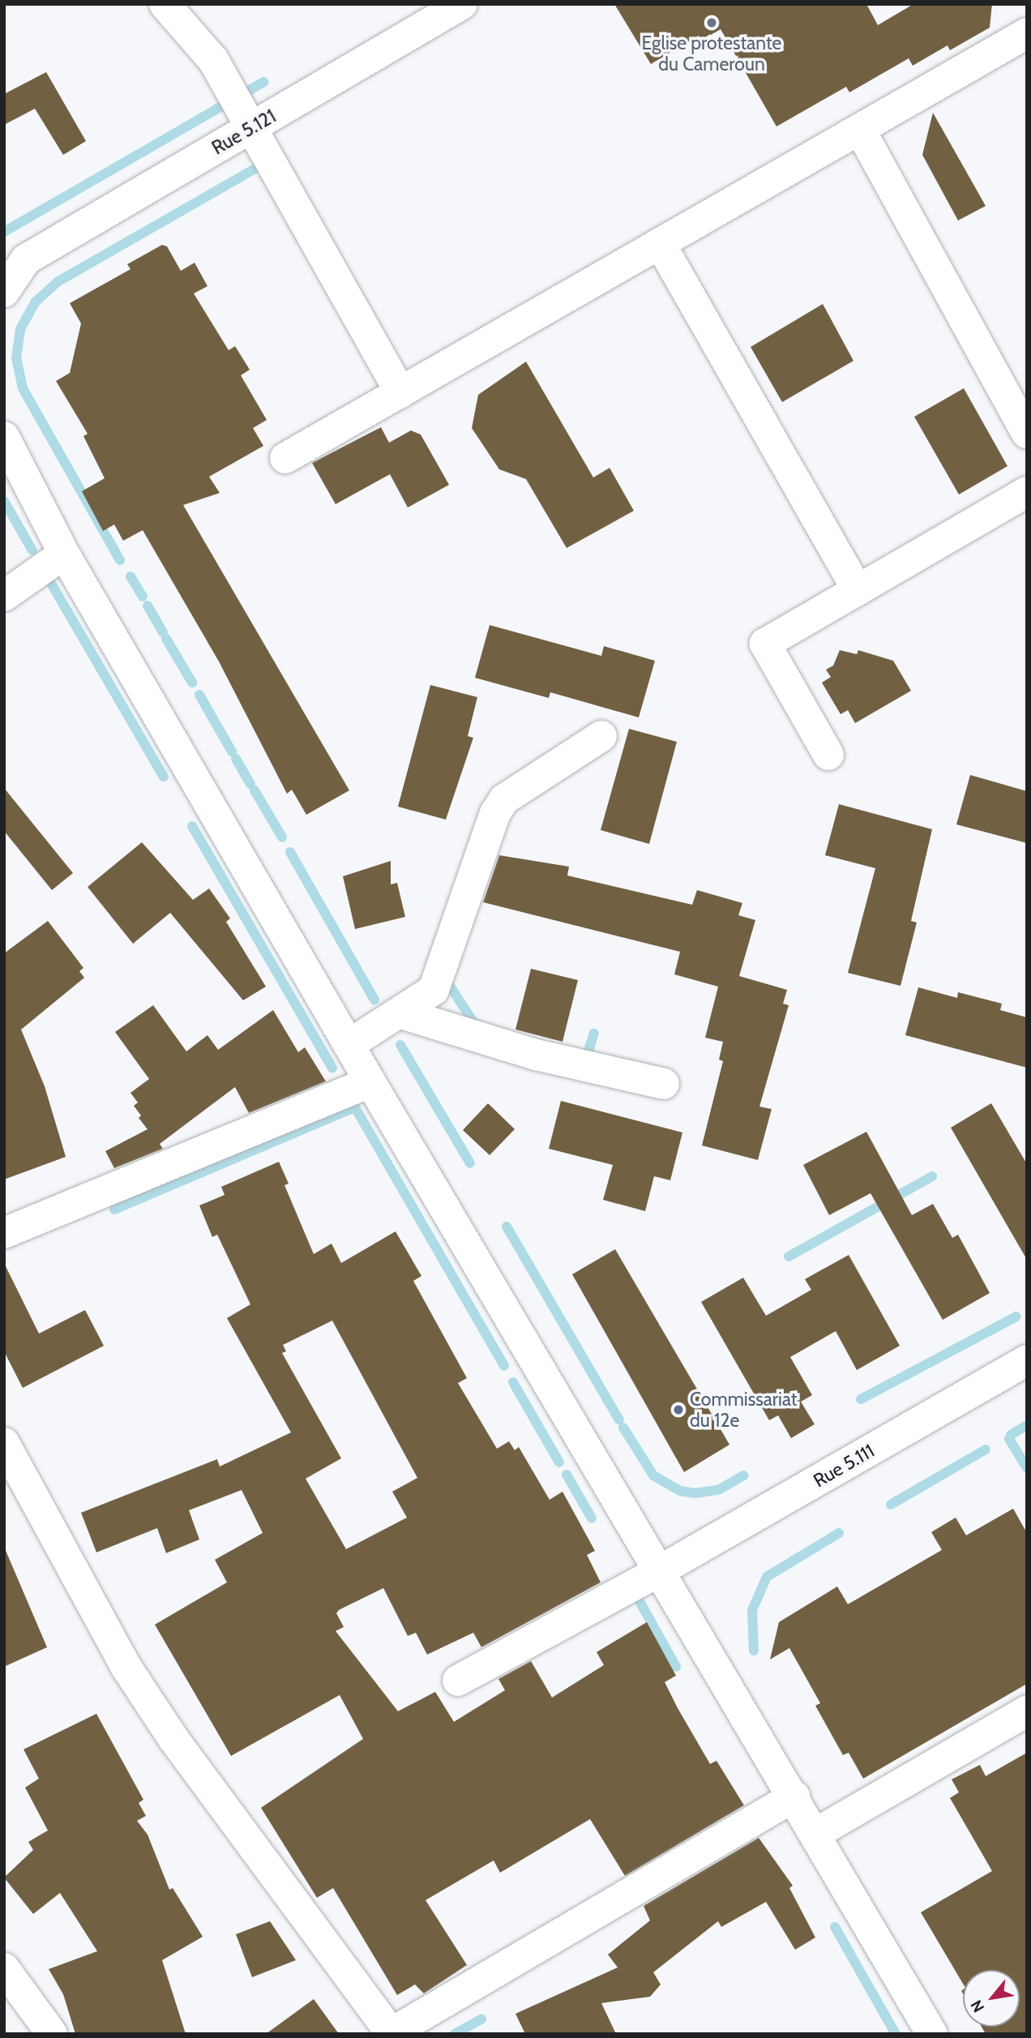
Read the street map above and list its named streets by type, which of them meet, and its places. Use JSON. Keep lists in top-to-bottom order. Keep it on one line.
{"streets":{"street":["Rue 5.121","Rue 5.111"]},"places":["Eglise protestante du Cameroun","Commissariat du 12e"],"north":"bottom left"}
